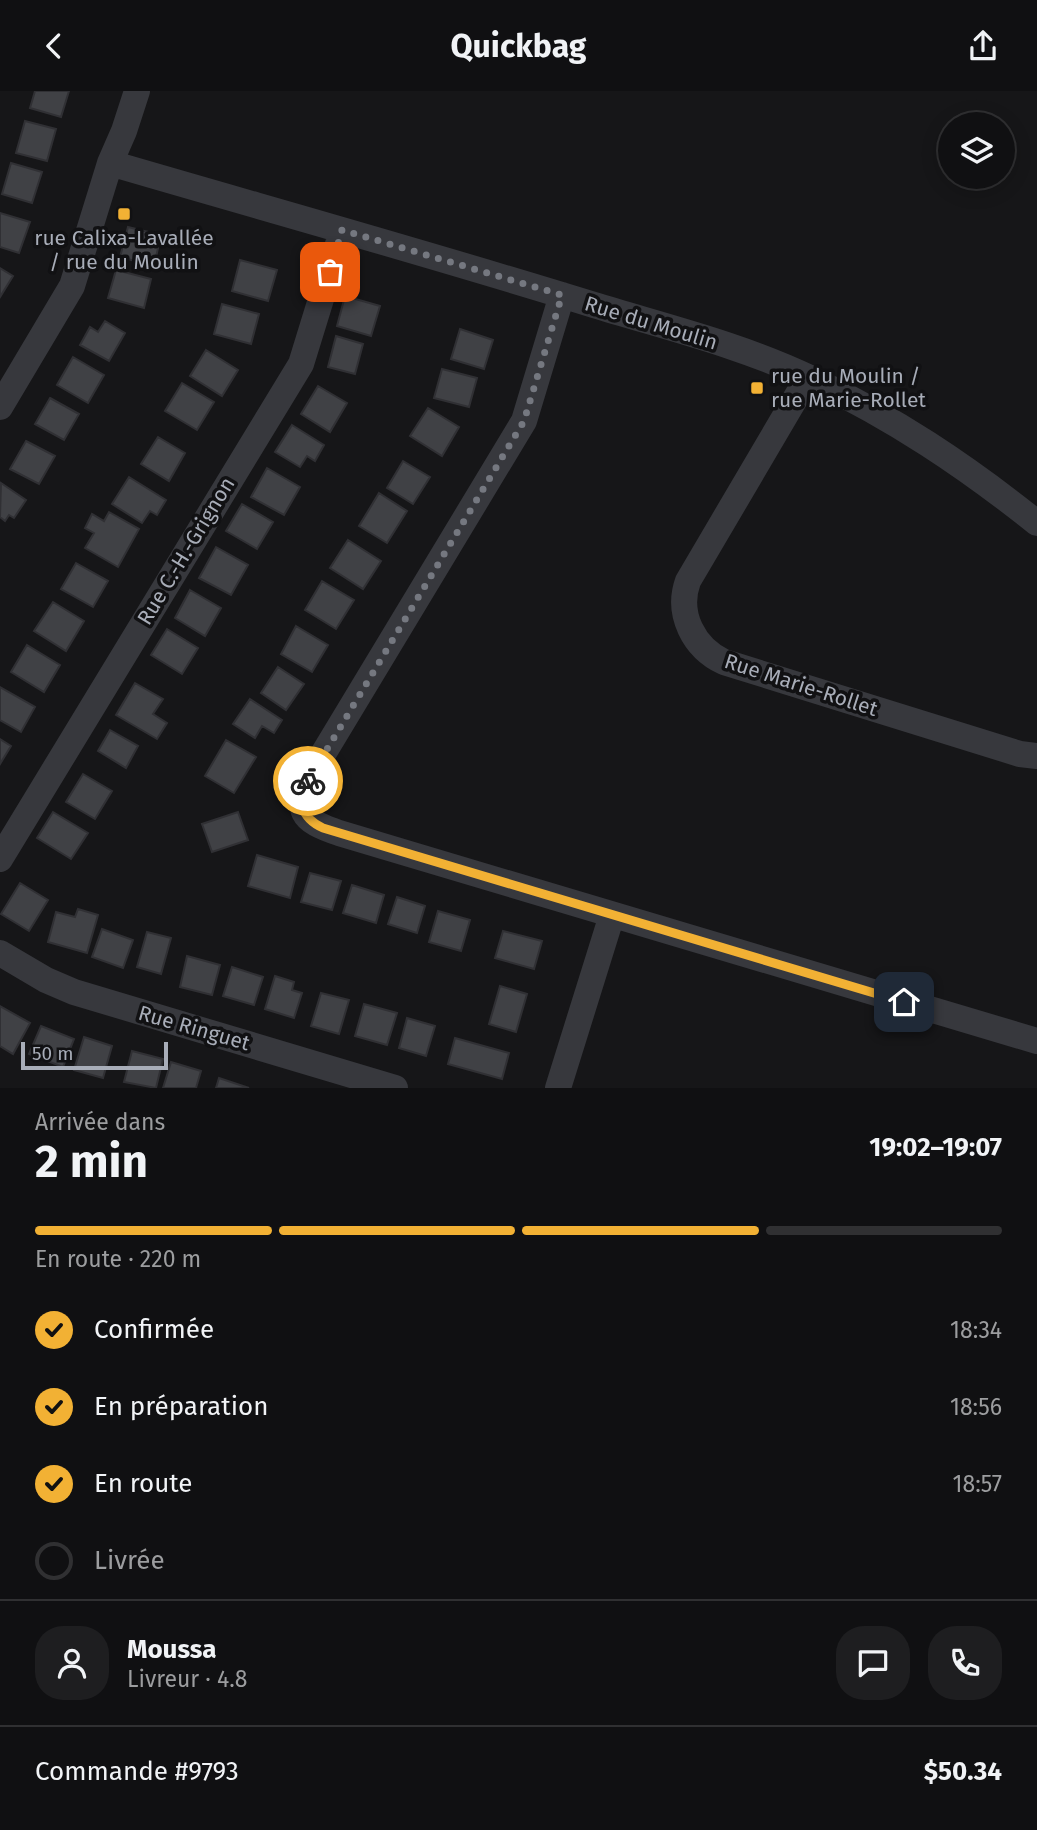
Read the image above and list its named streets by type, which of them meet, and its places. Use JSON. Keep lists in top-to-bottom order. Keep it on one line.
{"streets":{"street":["Rue du Moulin","Rue C.-H.-Grignon","Rue Marie-Rollet","Rue Ringuet"]},"crossings":[["Rue du Moulin","Rue C.-H.-Grignon"],["Rue du Moulin","Rue Marie-Rollet"]],"places":{"transit":["rue Calixa-Lavallée / rue du Moulin","rue du Moulin / rue Marie-Rollet"]},"scale_bar":"50 m","page":{"header":"Quickbag","scale":"50 m","heading":["2 min","Arrivée dans","19:02–19:07"],"panel":["Moussa","Livreur · 4.8","Commande #9793","$50.34"],"bar":"En route · 220 m","list":[["Confirmée","18:34"],["En préparation","18:56"],["En route","18:57"],"Livrée"]}}
